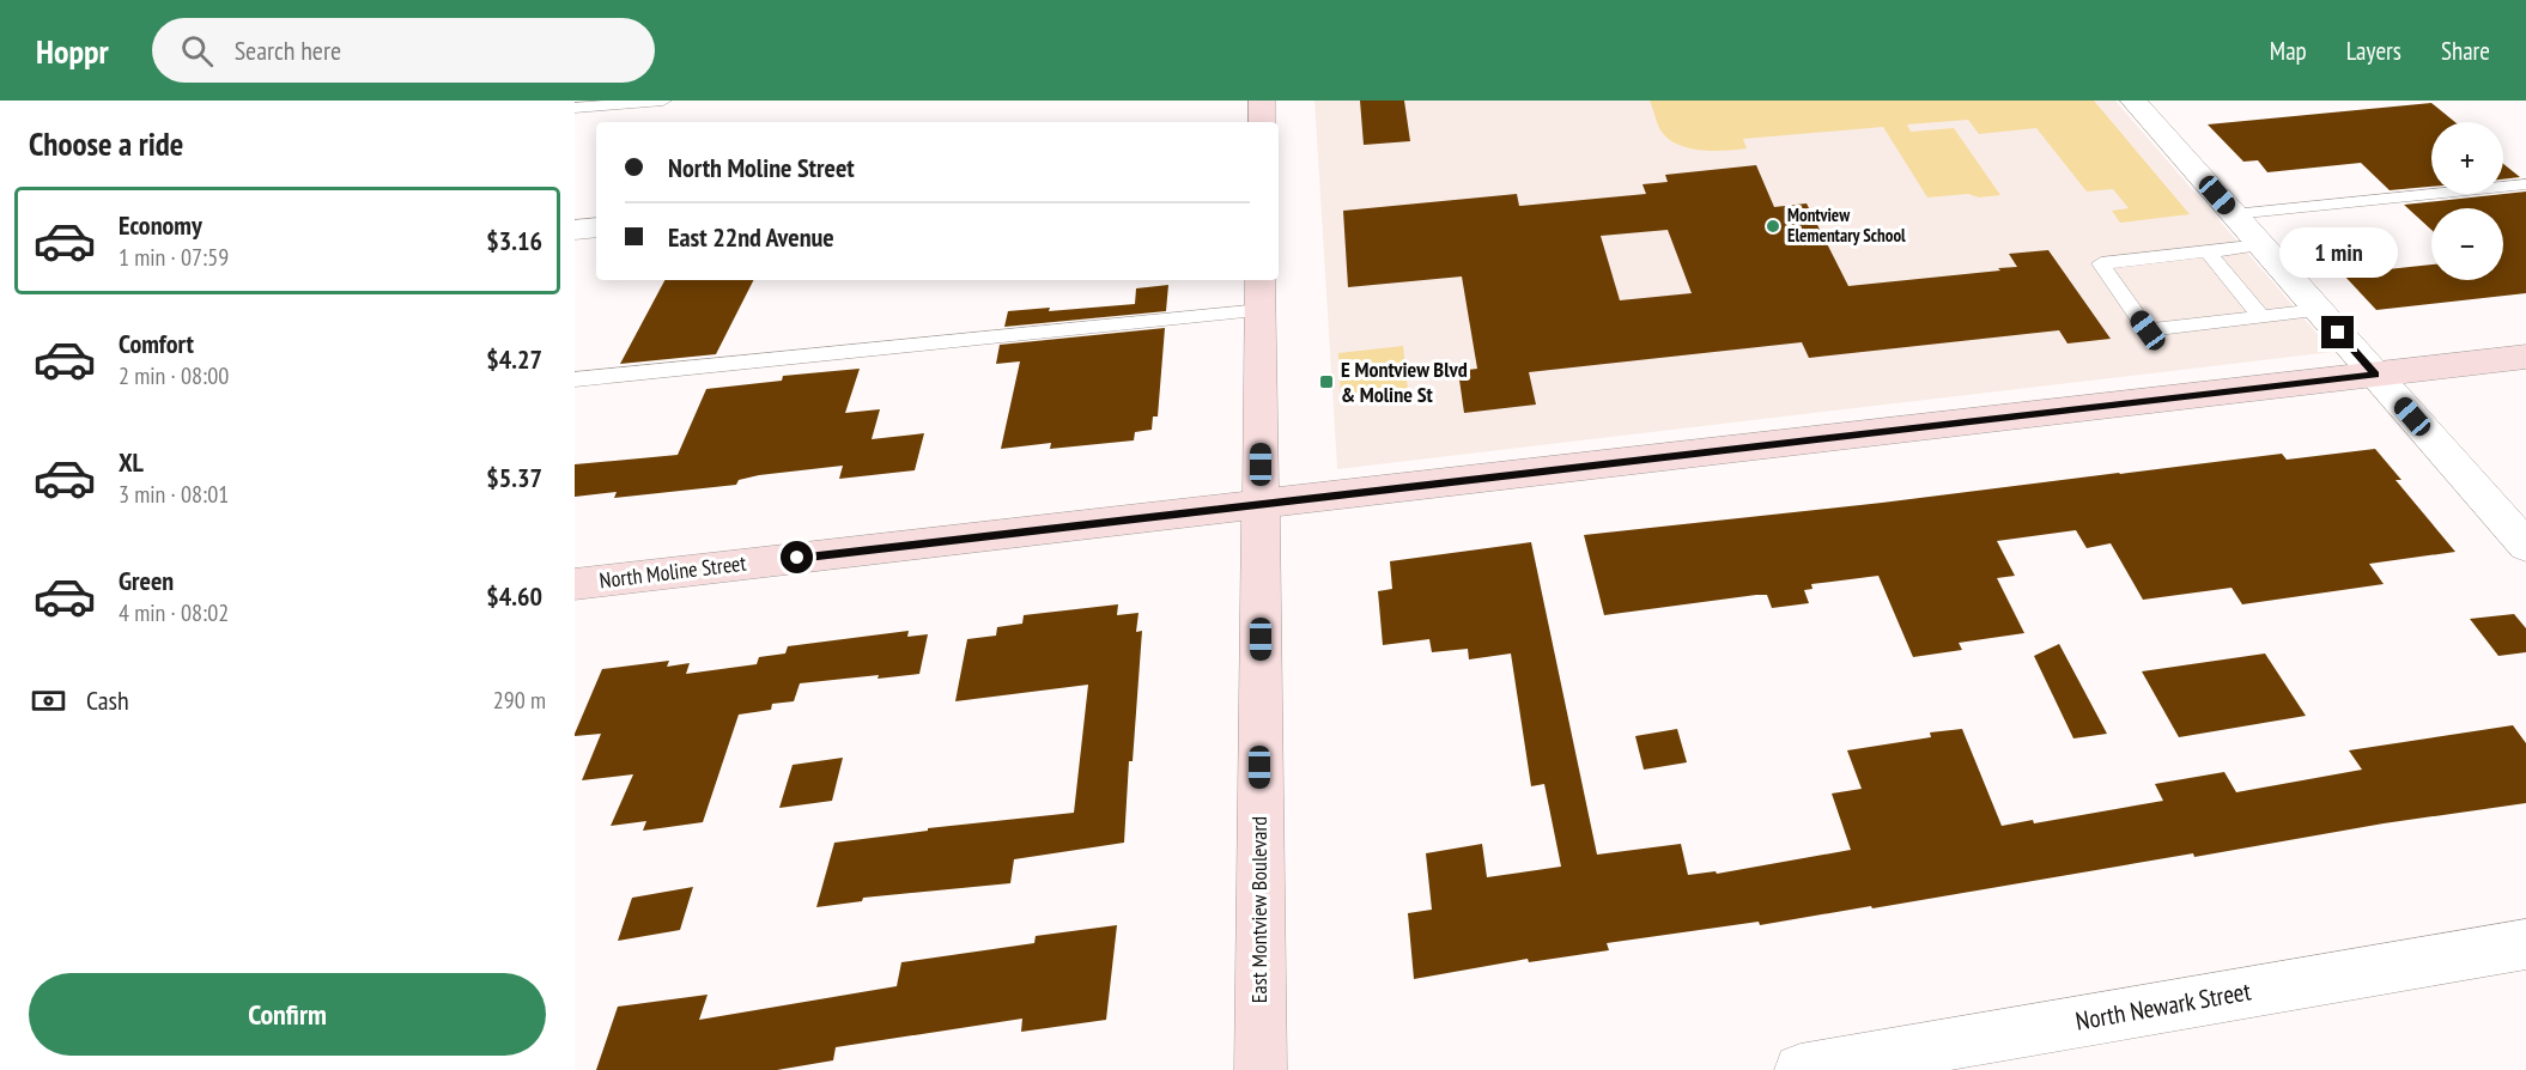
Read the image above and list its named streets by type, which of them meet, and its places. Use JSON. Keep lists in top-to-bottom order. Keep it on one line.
{"streets":{"street":["North Moline Street","East Montview Boulevard","North Newark Street"]},"crossings":[["North Moline Street","East Montview Boulevard"]],"places":{"other":["Montview Elementary School"],"transit":["E Montview Blvd & Moline St"]},"page":{"header":"Hoppr","search":"Search here","nav":["Map","Layers","Share"],"heading":"Choose a ride","map_buttons":["+","−"],"banner":["North Moline Street","East 22nd Avenue"],"list":[{"name":"Economy","note":"1 min · 07:59","value":"$3.16"},{"name":"Comfort","note":"2 min · 08:00","value":"$4.27"},{"name":"XL","note":"3 min · 08:01","value":"$5.37"},{"name":"Green","note":"4 min · 08:02","value":"$4.60"}],"bubble":"1 min","pay":["Cash","290 m"],"buttons":"Confirm"}}
